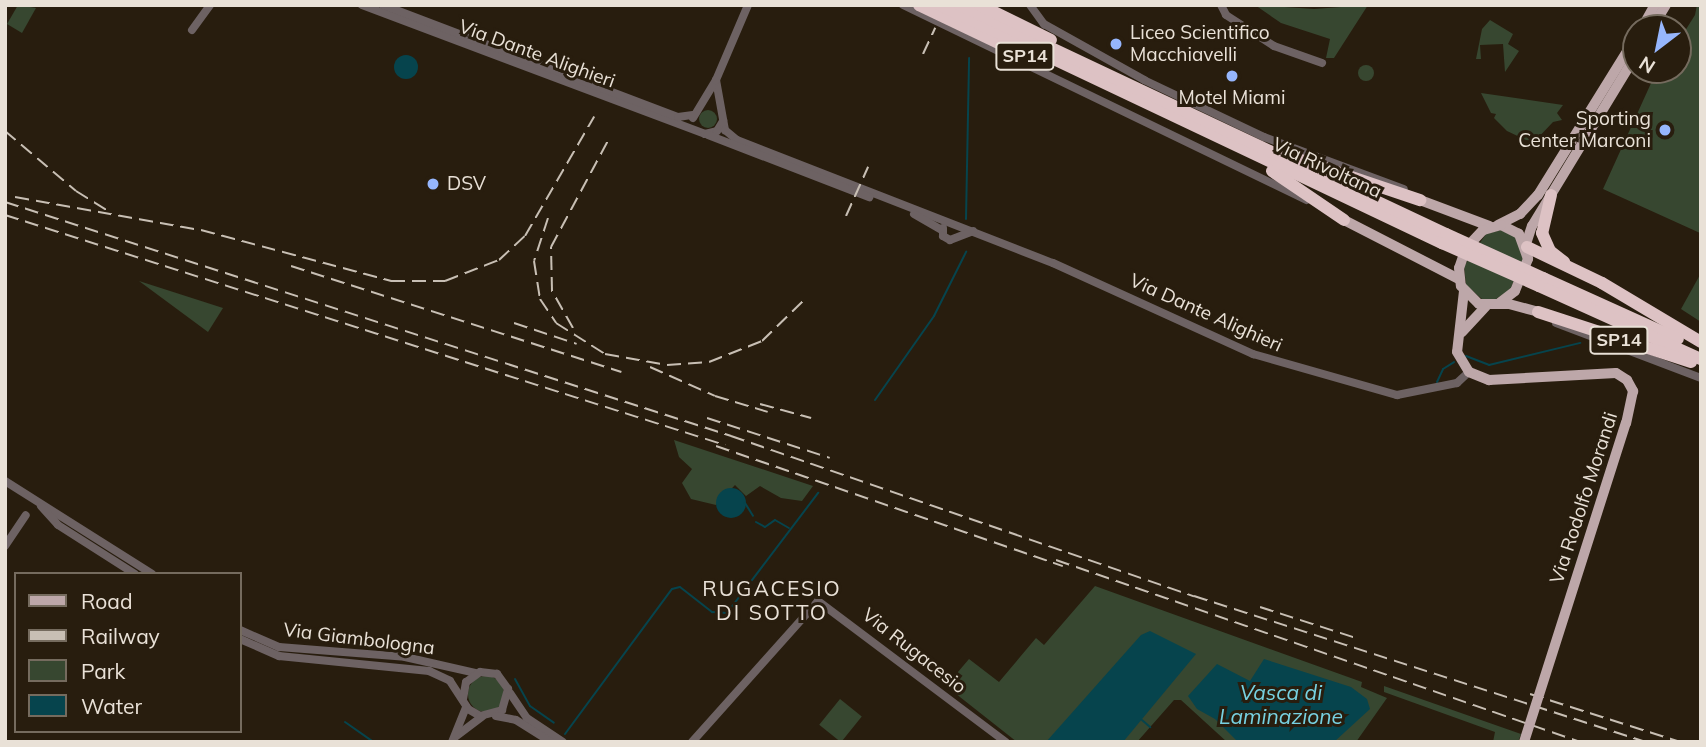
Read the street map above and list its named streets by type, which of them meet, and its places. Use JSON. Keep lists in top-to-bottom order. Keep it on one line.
{"streets":{"highway":["SP14","Via Rivoltana"],"main road":["Via Rodolfo Morandi"],"street":["Via Dante Alighieri","Via Giambologna","Via Rugacesio"]},"crossings":[["Via Dante Alighieri","Via Rodolfo Morandi"],["SP14","Via Rivoltana"]],"districts":["RUGACESIO DI SOTTO"],"water":["Vasca di Laminazione"],"places":["Liceo Scientifico Macchiavelli","Motel Miami","Sporting Center Marconi","DSV"],"legend":["Road","Railway","Park","Water"],"north":"bottom left"}
